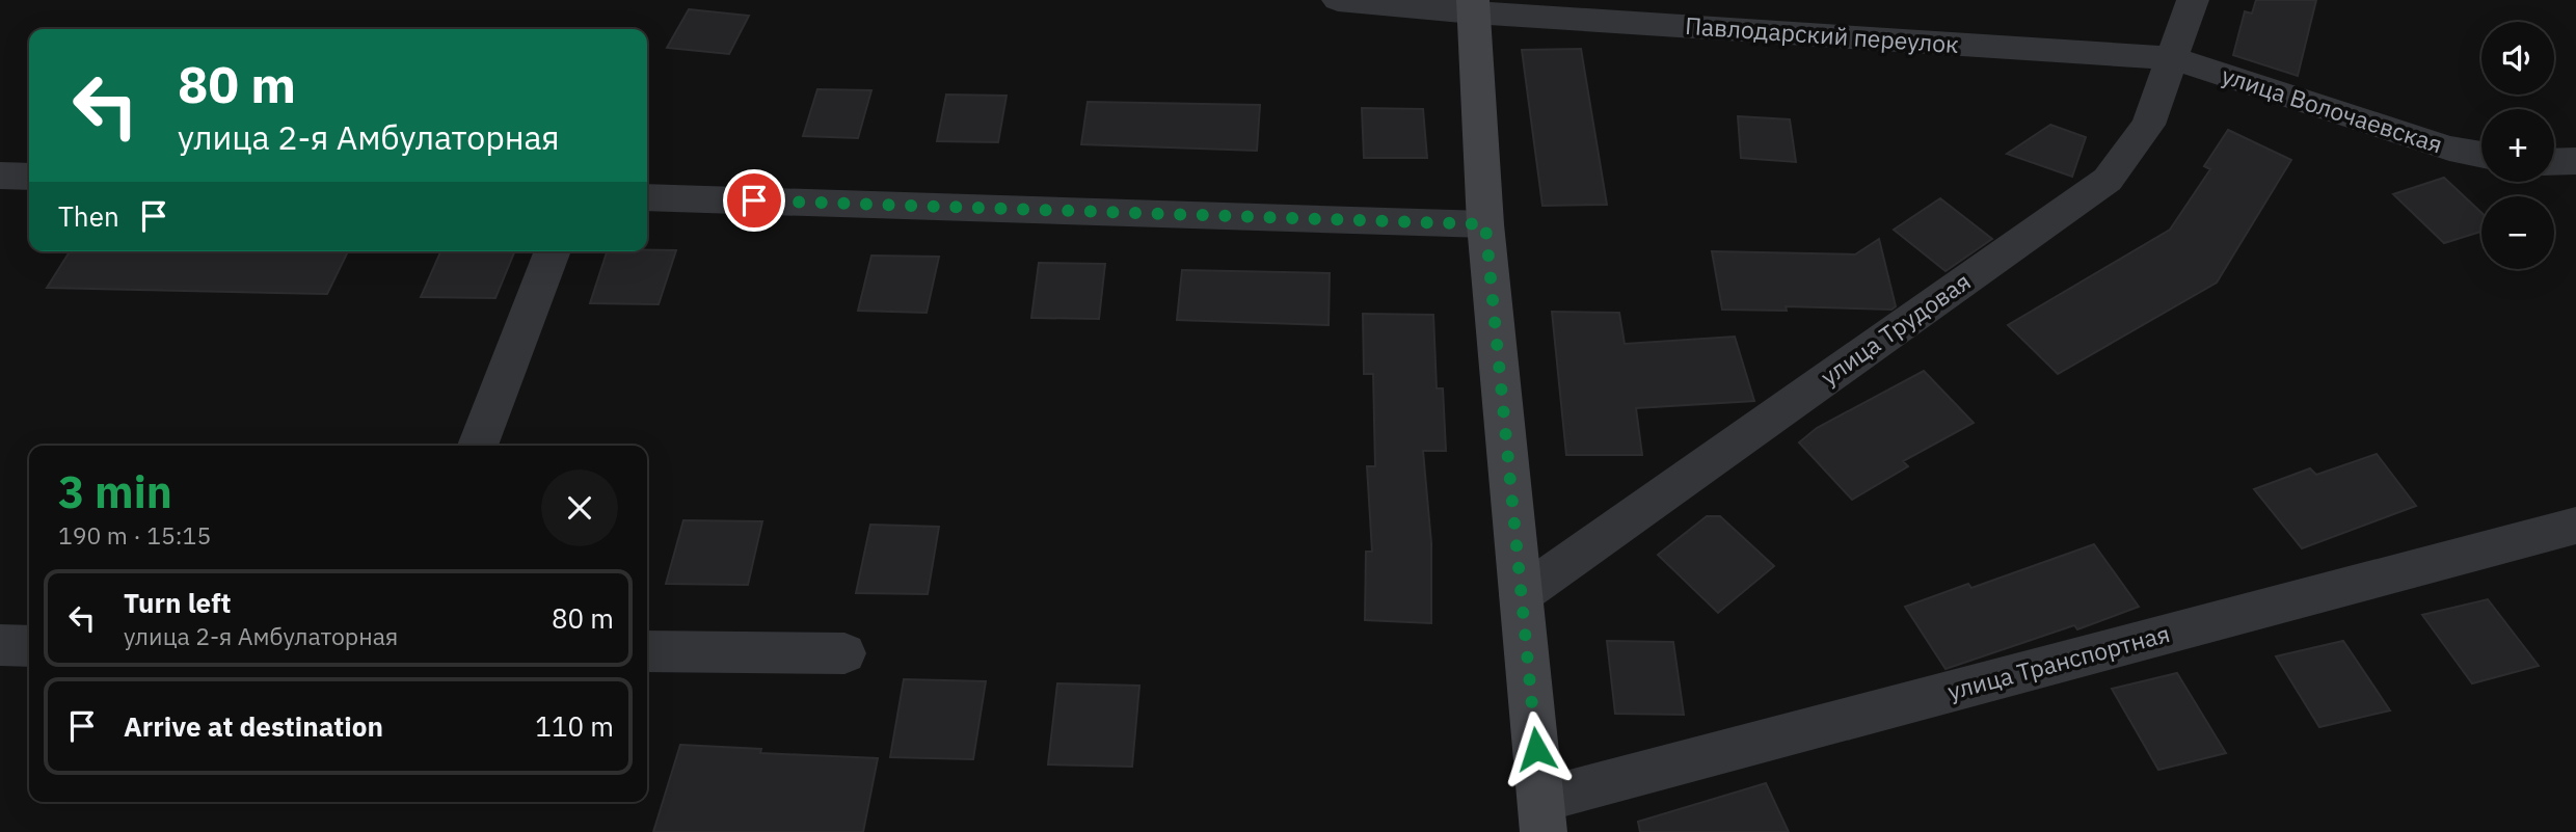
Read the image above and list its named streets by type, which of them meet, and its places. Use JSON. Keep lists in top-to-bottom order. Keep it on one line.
{"streets":{"street":["Павлодарский переулок","улица Волочаевская","улица Трудовая","улица Транспортная"]},"crossings":[["Павлодарский переулок","улица Волочаевская"],["Павлодарский переулок","улица Трудовая"],["улица Волочаевская","улица Трудовая"]],"page":{"map_buttons":["+","−"],"turn":["80 m","улица 2-я Амбулаторная"],"then":"Then","heading":["3 min","190 m · 15:15"],"list":[{"name":"Turn left","note":"улица 2-я Амбулаторная","value":"80 m"},{"name":"Arrive at destination","value":"110 m"}]}}
